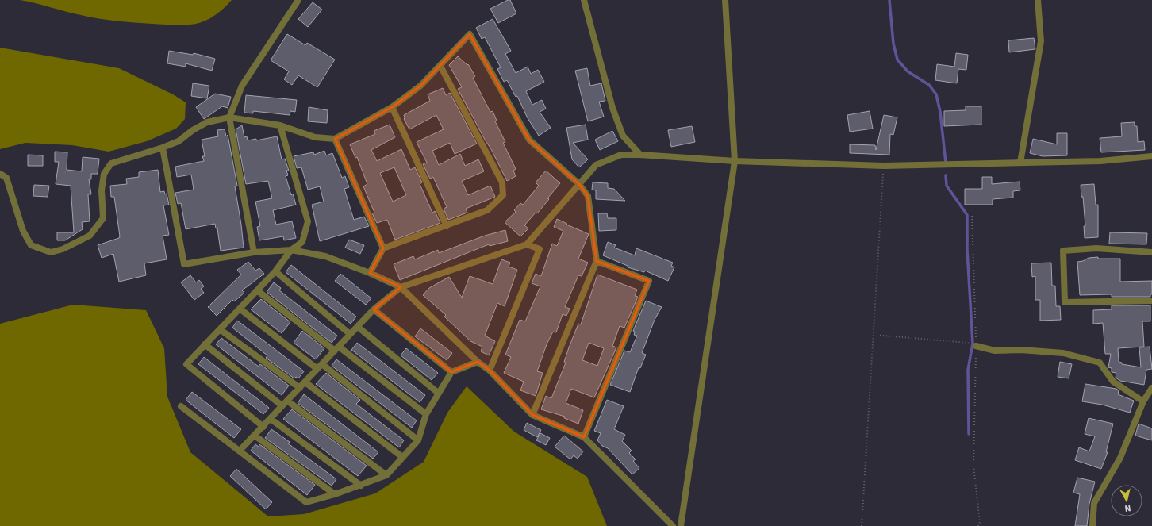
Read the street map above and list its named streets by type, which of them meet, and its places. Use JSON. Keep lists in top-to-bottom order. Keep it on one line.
{"north":"bottom"}
